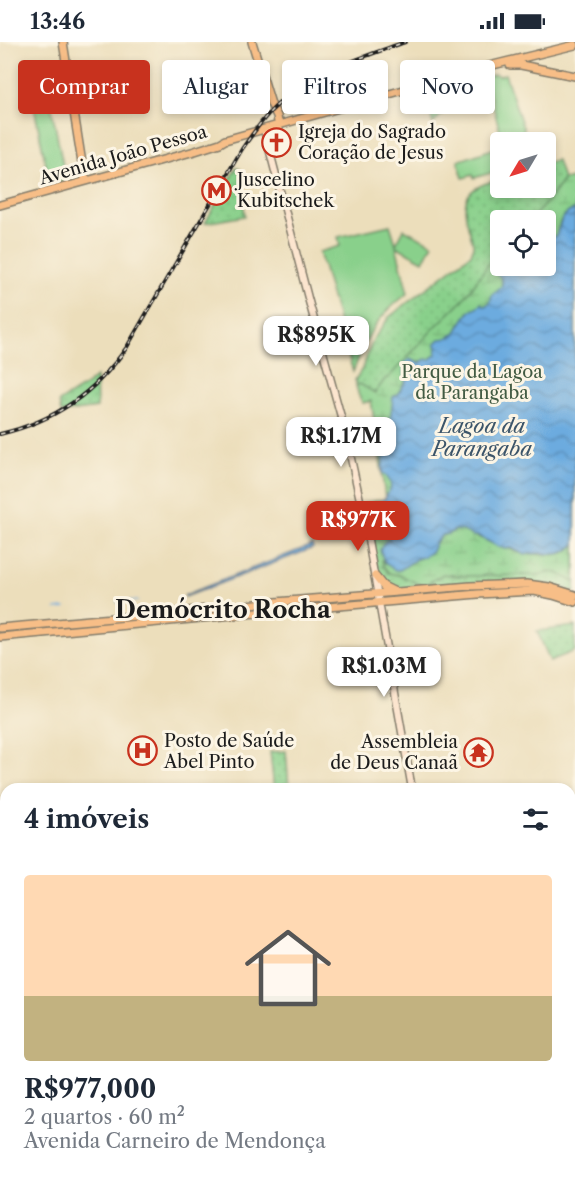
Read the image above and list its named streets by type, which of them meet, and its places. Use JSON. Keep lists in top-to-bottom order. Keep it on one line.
{"streets":{"main road":["Avenida João Pessoa"]},"districts":["Demócrito Rocha"],"water":["Lagoa da Parangaba"],"parks":["Parque da Lagoa da Parangaba"],"places":{"church":["Igreja do Sagrado Coração de Jesus"],"metro station":["Juscelino Kubitschek"],"hospital":["Posto de Saúde Abel Pinto"],"temple":["Assembleia de Deus Canaã"]},"north":"bottom left","page":{"status":"13:46","chip":["Comprar","Alugar","Filtros","Novo"],"price":["R$895K","R$1.17M","R$977K","R$1.03M"],"heading":"4 imóveis","list":[{"name":"R$977,000","note":"2 quartos · 60 m² · Avenida Carneiro de Mendonça"}]}}
